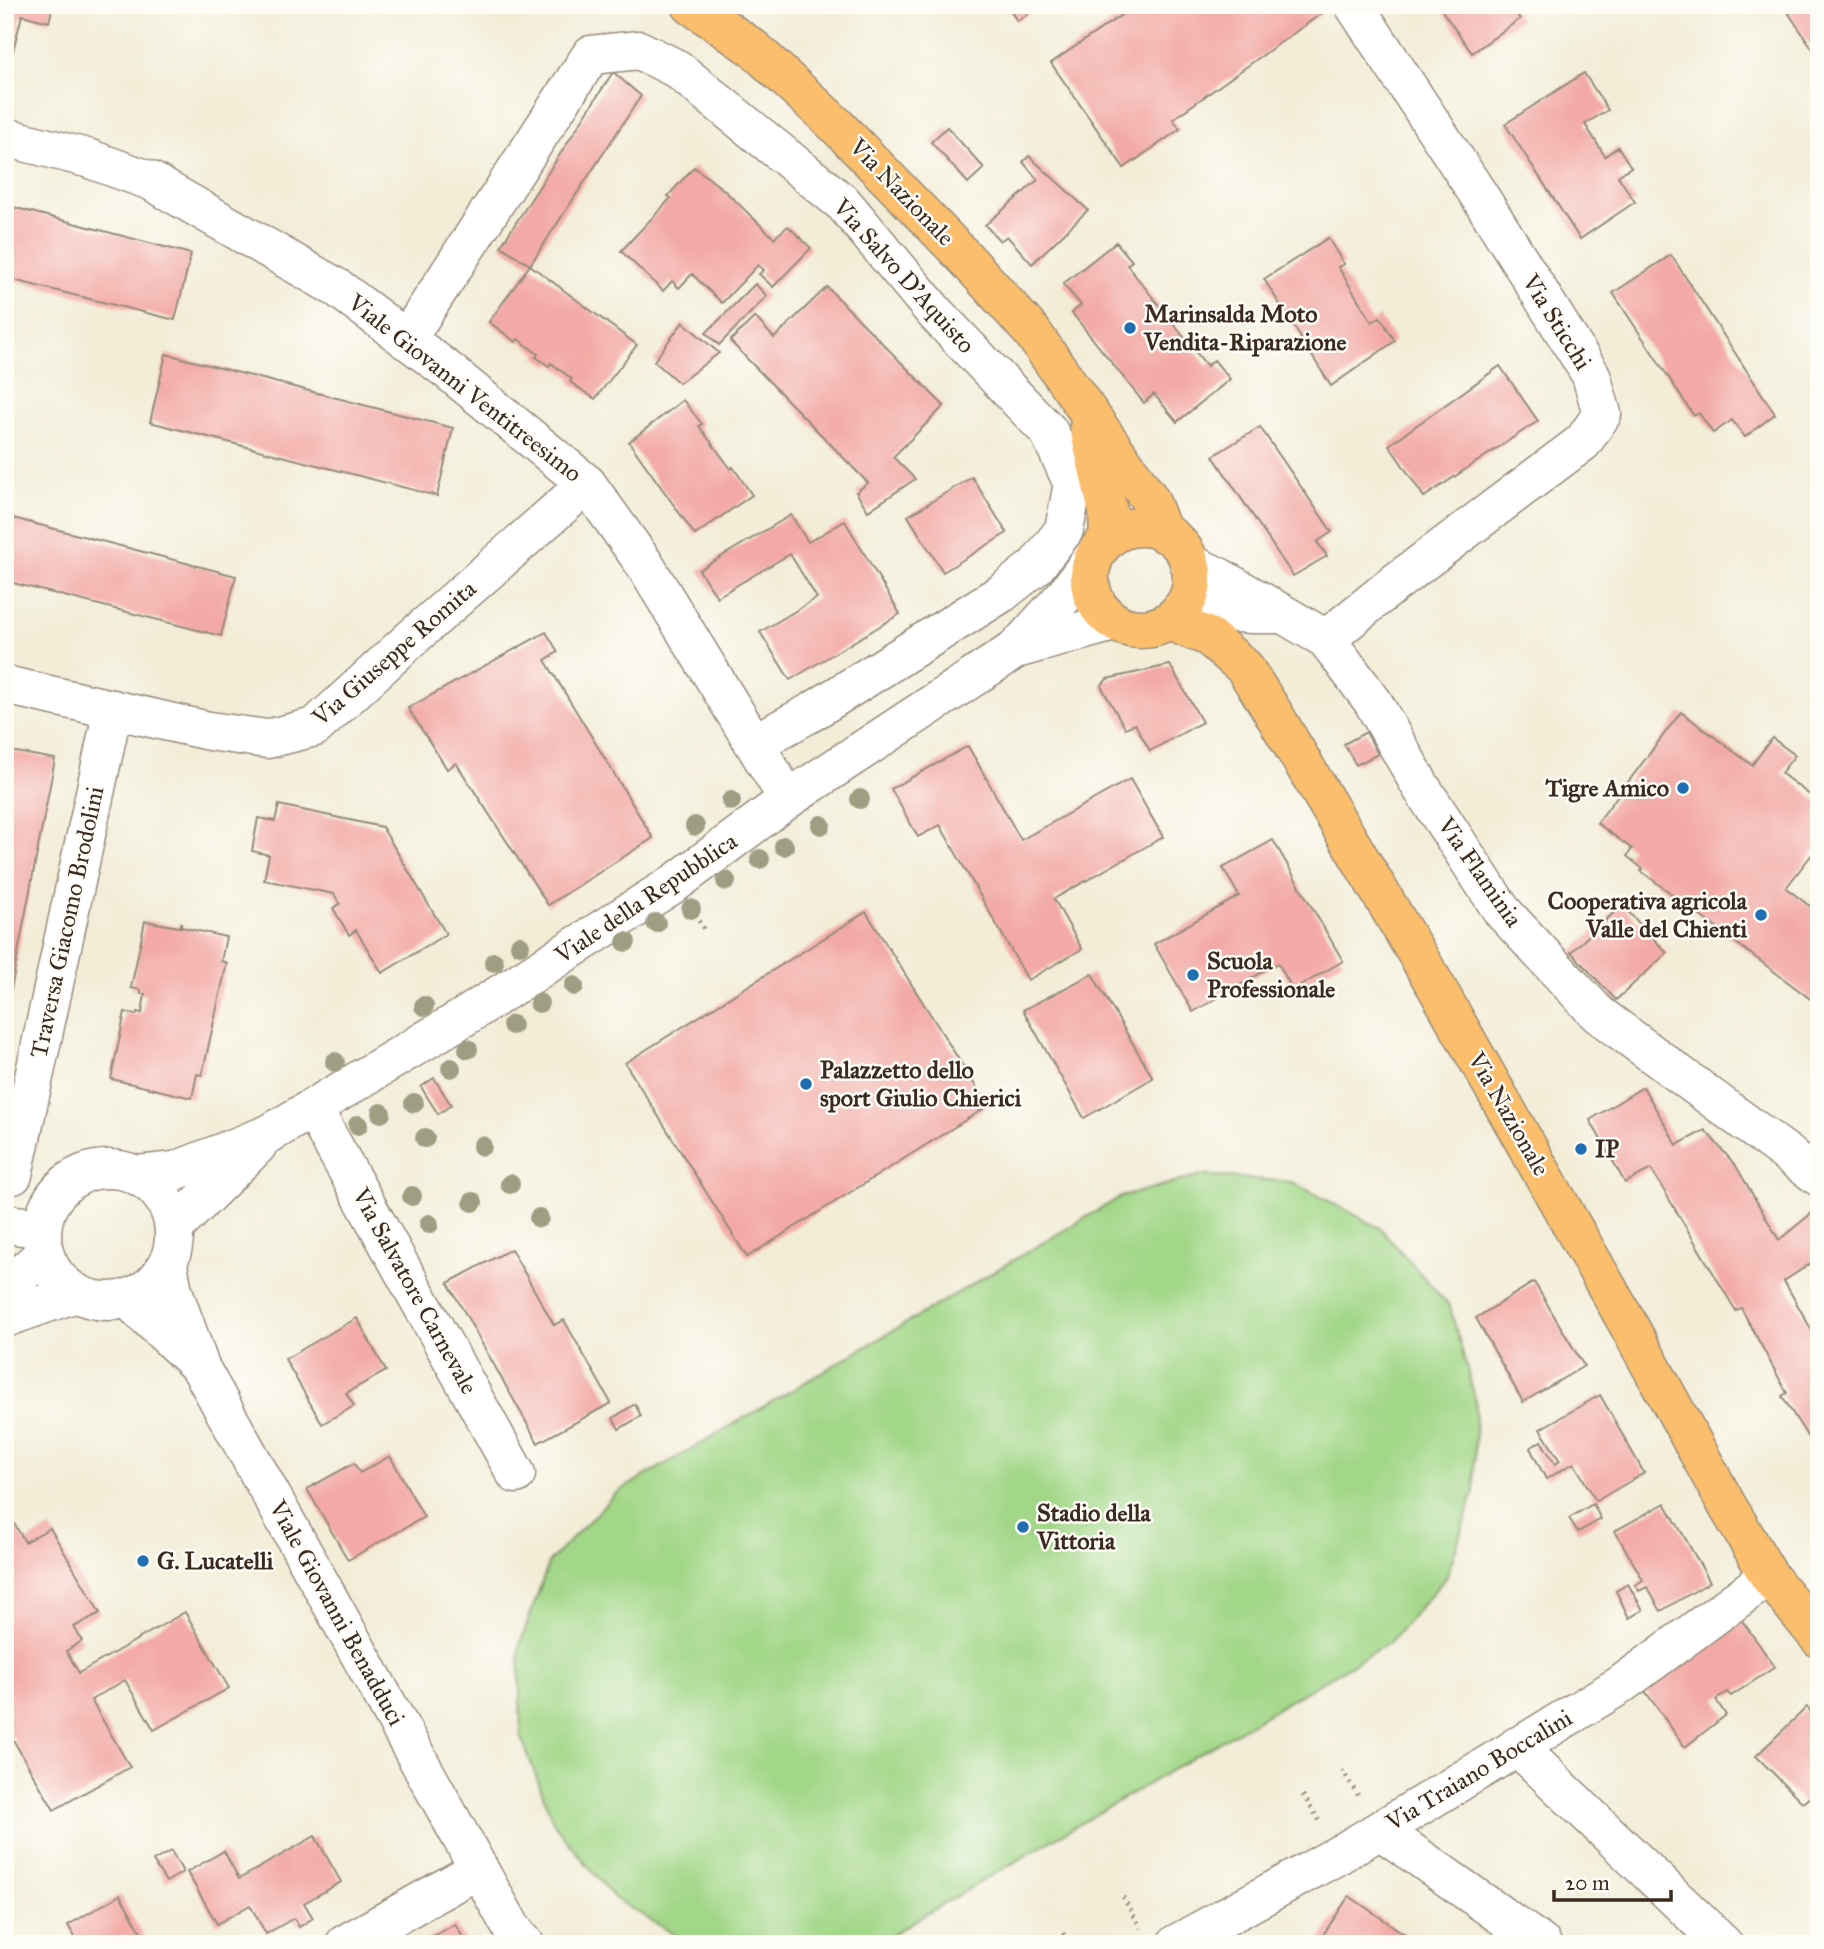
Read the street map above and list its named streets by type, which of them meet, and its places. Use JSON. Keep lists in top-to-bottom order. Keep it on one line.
{"streets":{"main road":["Via Nazionale"],"street":["Via Salvo D'Aquisto","Via Sticchi","Viale Giovanni Ventitreesimo","Via Giuseppe Romita","Via Flaminia","Viale della Repubblica","Traversa Giacomo Brodolini","Via Salvatore Carnevale","Viale Giovanni Benadduci","Via Traiano Boccalini"]},"crossings":[["Via Nazionale","Via Flaminia"],["Via Nazionale","Viale della Repubblica"],["Via Nazionale","Via Traiano Boccalini"],["Via Salvo D'Aquisto","Viale Giovanni Ventitreesimo"],["Via Sticchi","Via Flaminia"],["Viale Giovanni Ventitreesimo","Via Giuseppe Romita"],["Viale Giovanni Ventitreesimo","Viale della Repubblica"],["Via Giuseppe Romita","Traversa Giacomo Brodolini"],["Via Flaminia","Viale della Repubblica"],["Viale della Repubblica","Via Salvatore Carnevale"],["Viale della Repubblica","Viale Giovanni Benadduci"]],"places":["Marinsalda Moto Vendita-Riparazione","Tigre Amico","Cooperativa agricola Valle del Chienti","Scuola Professionale","Palazzetto dello sport Giulio Chierici","IP","Stadio della Vittoria","G. Lucatelli"],"scale_bar":"20 m"}
